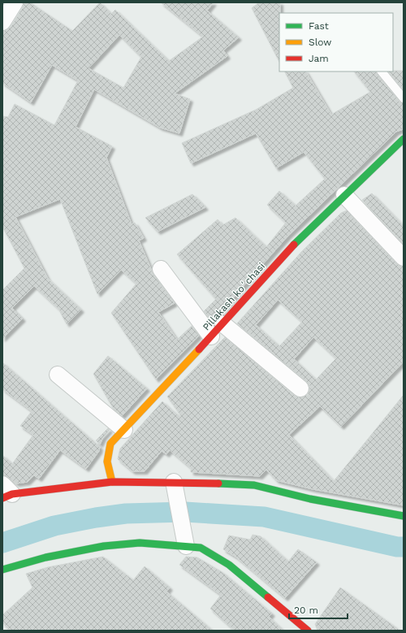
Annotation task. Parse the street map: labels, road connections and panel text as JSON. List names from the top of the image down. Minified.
{"streets":{"street":["Pillakash koʻchasi"]},"legend":["Fast","Slow","Jam"],"scale_bar":"20 m"}
